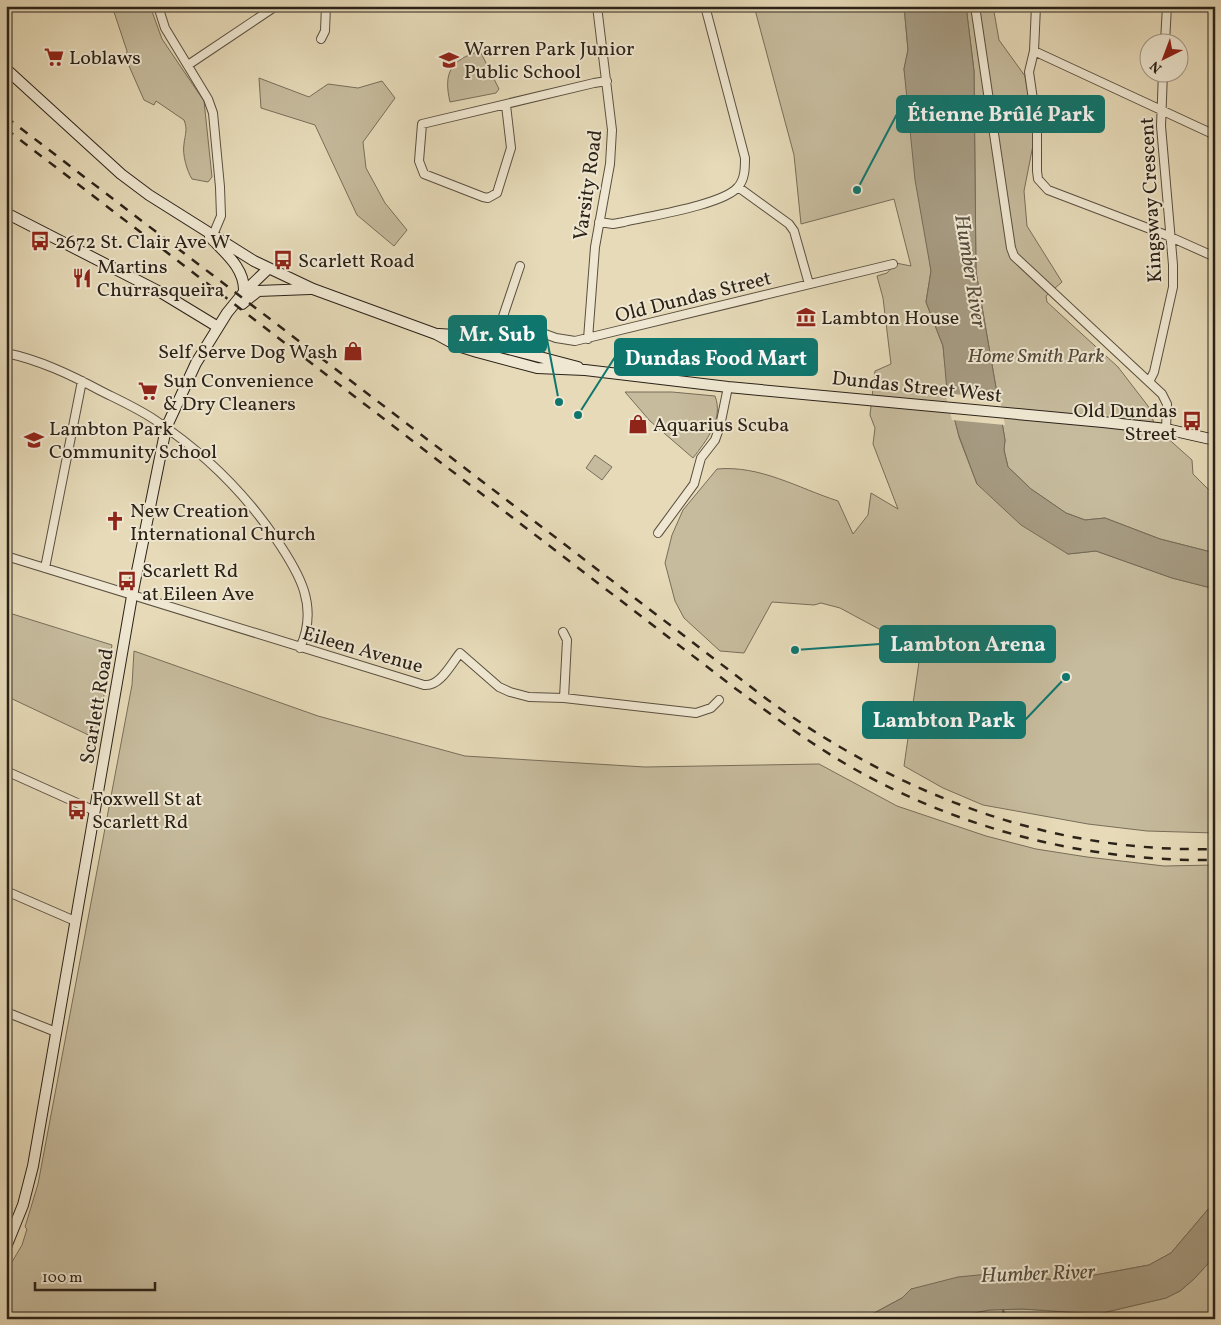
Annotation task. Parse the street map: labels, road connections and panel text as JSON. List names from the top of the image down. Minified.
{"streets":{"main road":["Dundas Street West","Scarlett Road"],"street":["Varsity Road","Kingsway Crescent","Old Dundas Street","Eileen Avenue"]},"crossings":[["Varsity Road","Old Dundas Street"],["Dundas Street West","Scarlett Road"],["Eileen Avenue","Scarlett Road"]],"water":["Humber River"],"parks":["Home Smith Park"],"places":{"supermarket":["Loblaws","Sun Convenience & Dry Cleaners"],"school or university":["Warren Park Junior Public School","Lambton Park Community School"],"other":["Étienne Brûlé Park","Mr. Sub","Dundas Food Mart","Lambton Arena","Lambton Park"],"bus stop":["2672 St. Clair Ave W","Scarlett Road","Old Dundas Street","Scarlett Rd at Eileen Ave","Foxwell St at Scarlett Rd"],"restaurant":["Martins Churrasqueira"],"museum":["Lambton House"],"shop":["Self Serve Dog Wash","Aquarius Scuba"],"church":["New Creation International Church"]},"scale_bar":"100 m","north":"bottom left"}
